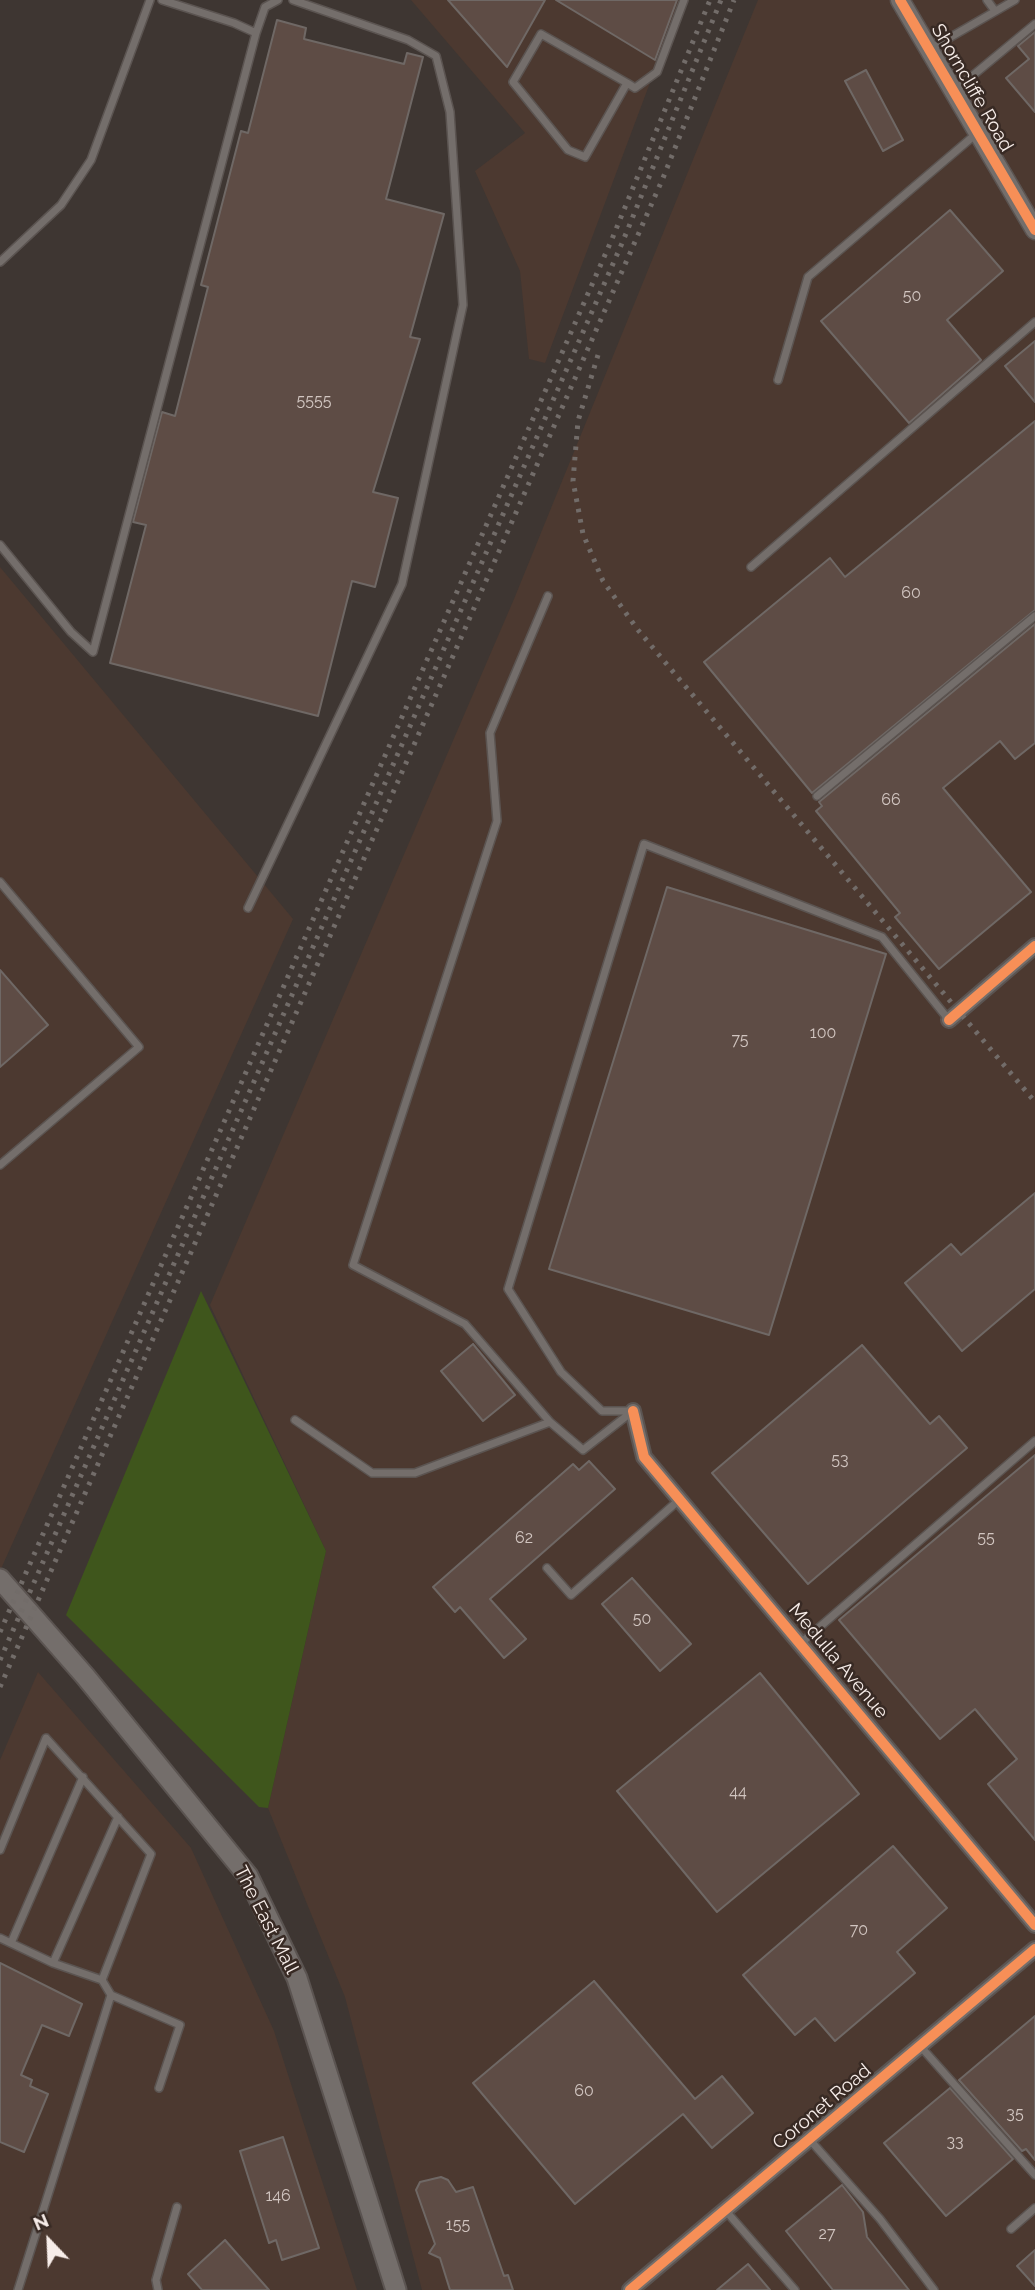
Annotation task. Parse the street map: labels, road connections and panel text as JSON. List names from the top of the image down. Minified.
{"streets":{"main road":["The East Mall"],"street":["Shorncliffe Road","Medulla Avenue","Coronet Road"]},"house_numbers":["50","5555","60","66","100","75","53","62","55","50","44","70","60","35","33","146","155","27"],"north":"top left"}
